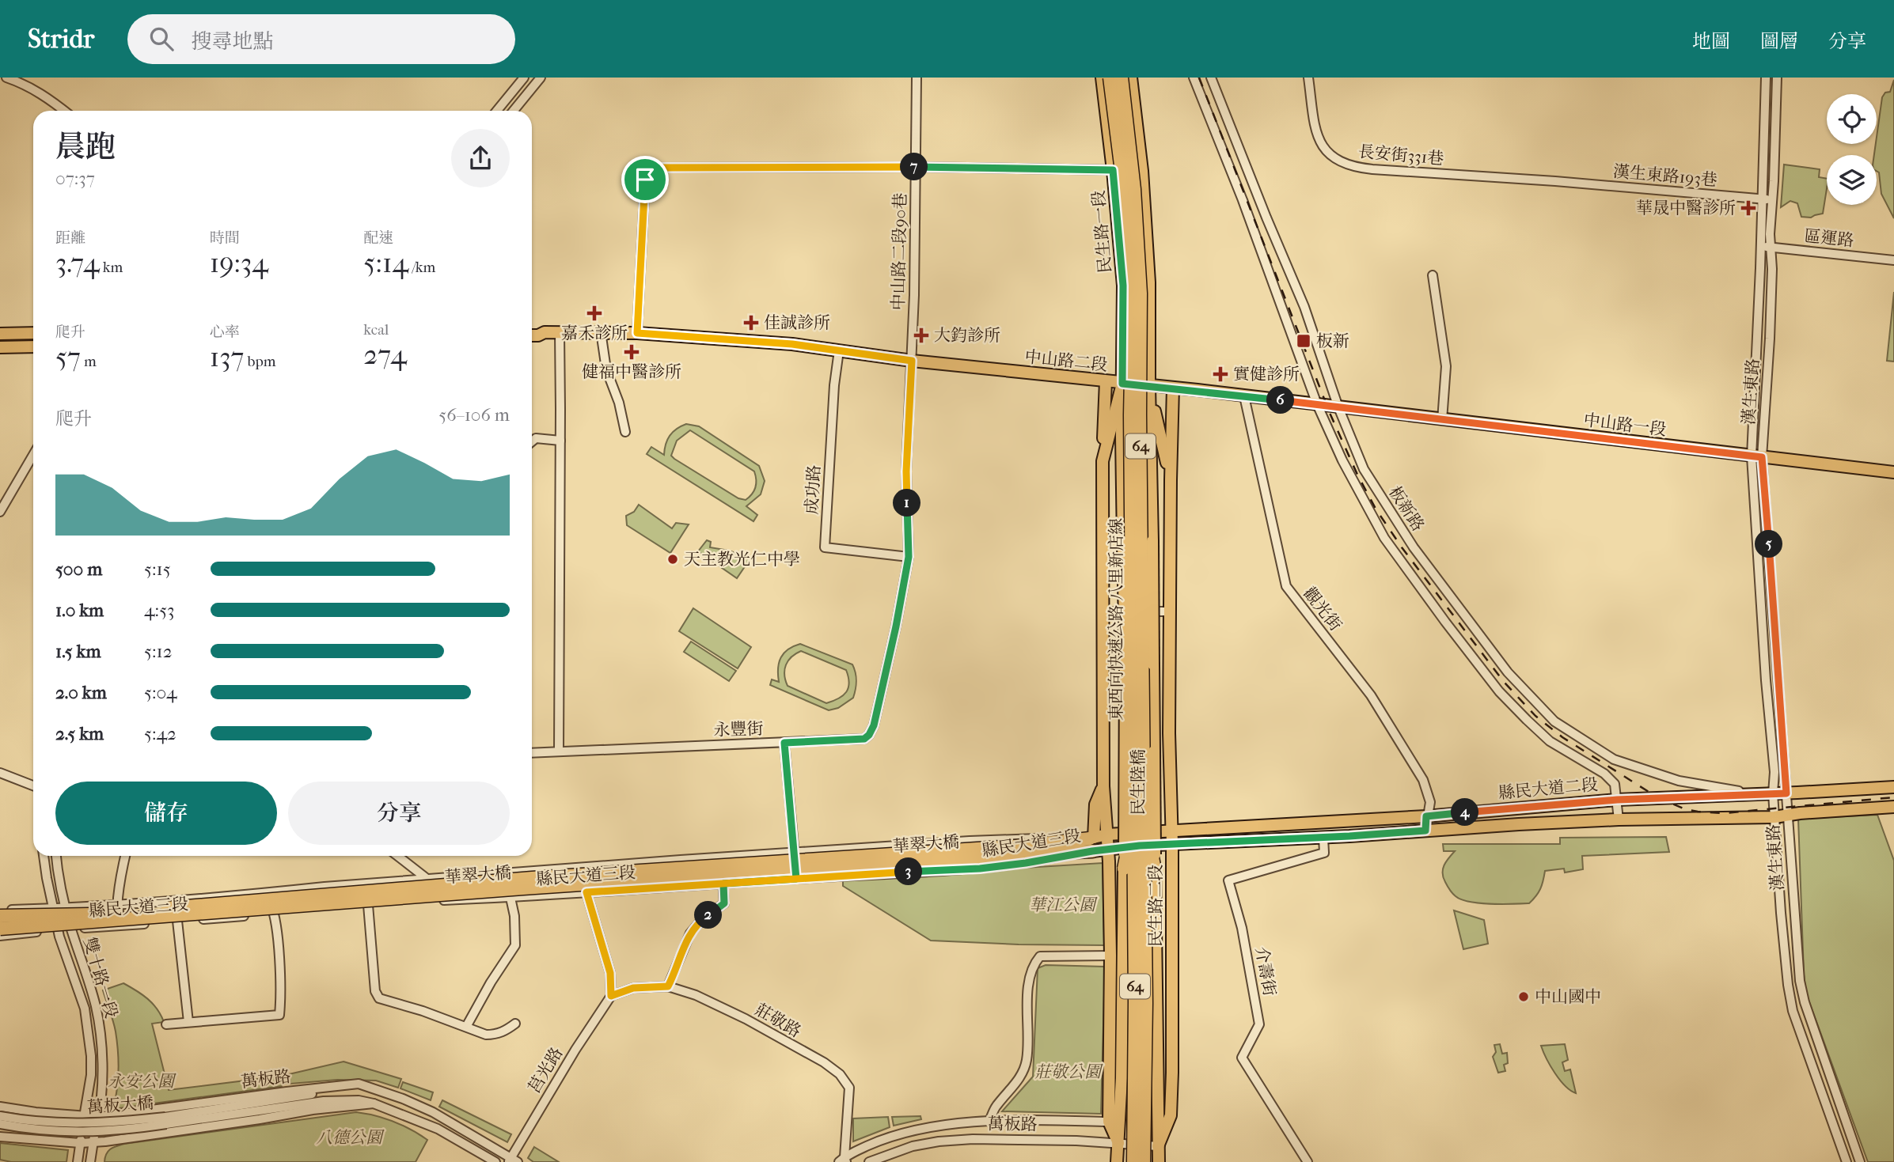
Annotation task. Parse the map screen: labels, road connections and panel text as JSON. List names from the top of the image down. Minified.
{"streets":{"highway":["64","東西向快速公路 八里新店線","華翠大橋"],"main road":["民生路一段","中山路二段","中山路一段","民生陸橋","縣民大道二段","縣民大道三段","民生路二段"],"street":["長安街331巷","漢生東路193巷","區運路","中山路二段90巷","漢生東路","成功路","板新路","觀光街","永豐街","介壽街","雙十路一段","莊敬路","莒光路","萬板路","萬板大橋"]},"crossings":[["長安街331巷","漢生東路193巷"],["漢生東路193巷","漢生東路"],["民生路一段","中山路二段"],["民生路一段","民生陸橋"],["區運路","漢生東路"],["中山路二段90巷","中山路二段"],["中山路二段90巷","永豐街"],["中山路二段","中山路一段"],["中山路二段","成功路"],["中山路二段","板新路"],["中山路二段","觀光街"],["中山路二段","永豐街"],["中山路二段","民生陸橋"],["中山路二段","民生路二段"],["漢生東路","中山路一段"],["漢生東路","縣民大道二段"],["成功路","永豐街"],["板新路","縣民大道二段"],["觀光街","縣民大道二段"],["民生陸橋","民生路二段"],["民生陸橋","萬板路"],["縣民大道二段","縣民大道三段"],["縣民大道二段","民生路二段"],["縣民大道二段","介壽街"],["縣民大道三段","華翠大橋"],["縣民大道三段","雙十路一段"],["民生路二段","萬板路"],["雙十路一段","萬板路"],["莊敬路","莒光路"],["莊敬路","萬板路"],["莒光路","萬板路"],["萬板路","萬板大橋"]],"parks":["華江公園","莊敬公園","永安公園","八德公園"],"places":{"health":["華晟中醫診所","嘉禾診所","佳誠診所","大鈞診所","健福中醫診所","實健診所"],"transit":["板新"],"other":["天主教光仁中學","中山國中"]},"page":{"header":"Stridr","search":"搜尋地點","nav":["地圖","圖層","分享"],"heading":["晨跑","07:37"],"pins":["7","6","1","5","4","3","2"],"stats":[["距離","3.74 km"],["時間","19:34"],["配速","5:14 /km"],["爬升","57 m"],["心率","137 bpm"],["kcal","274"]],"chart":["爬升","56–106 m"],"list":[{"name":"500 m","note":"5:15"},{"name":"1.0 km","note":"4:53"},{"name":"1.5 km","note":"5:12"},{"name":"2.0 km","note":"5:04"},{"name":"2.5 km","note":"5:42"}],"buttons":["儲存","分享"]}}
